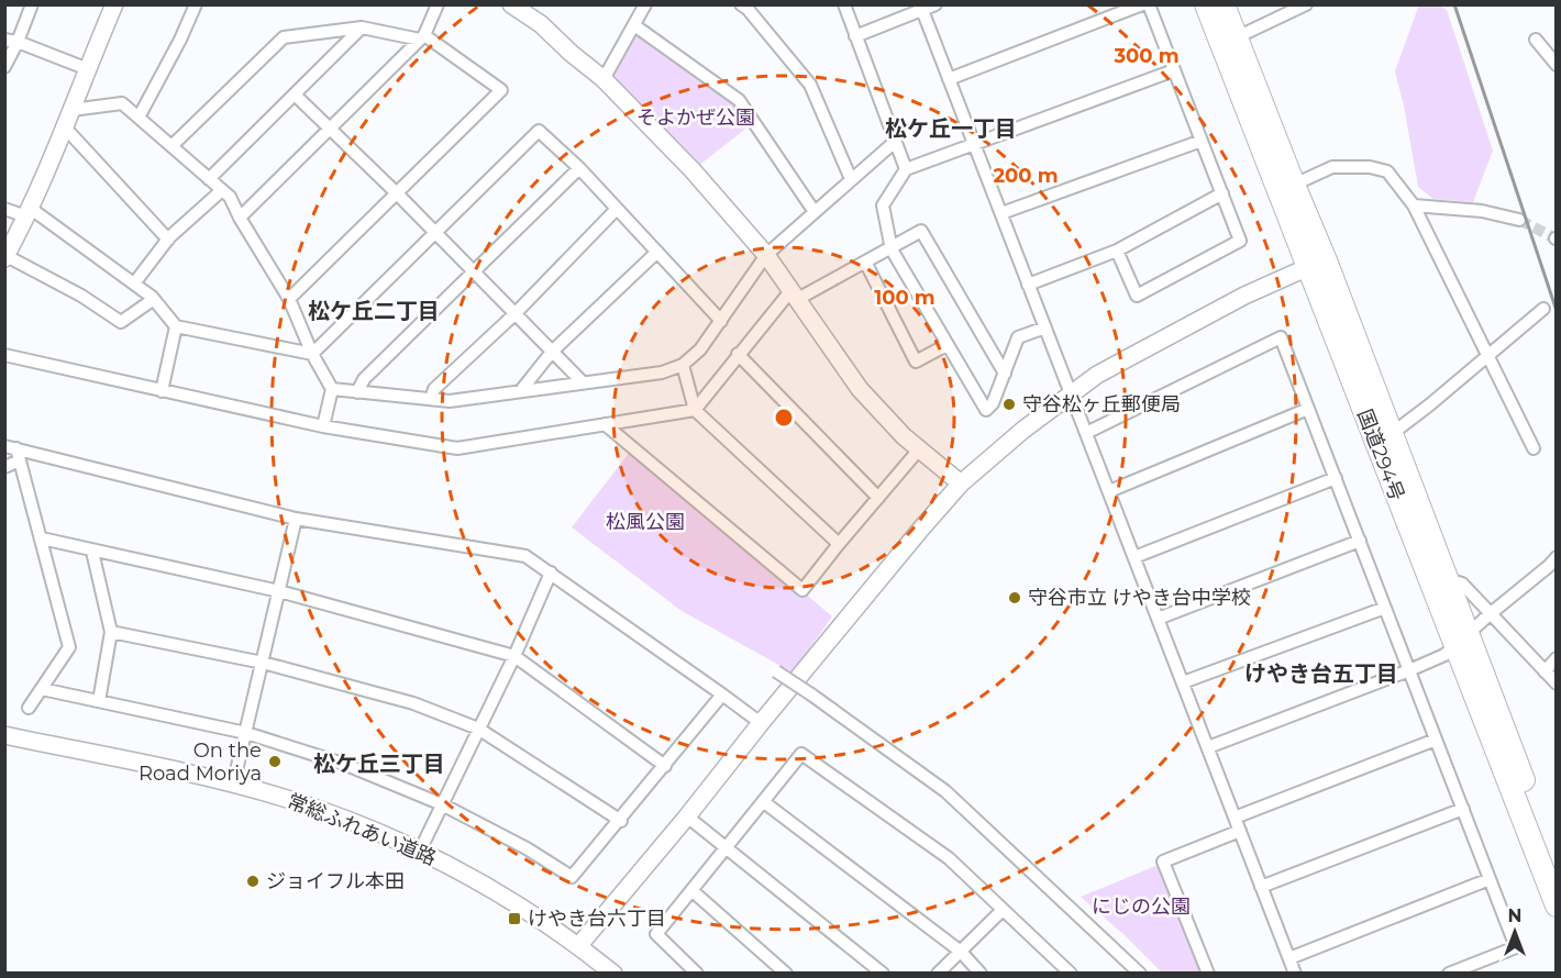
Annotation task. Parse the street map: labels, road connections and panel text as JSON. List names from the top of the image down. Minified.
{"streets":{"highway":["国道294号"],"street":["常総ふれあい道路"]},"districts":["松ケ丘一丁目","松ケ丘二丁目","けやき台五丁目","松ケ丘三丁目"],"parks":["そよかぜ公園","松風公園","にじの公園"],"places":{"other":["守谷松ヶ丘郵便局","守谷市立 けやき台中学校","On the Road Moriya","ジョイフル本田"],"transit":["けやき台六丁目"]},"north":"top","rings":["300 m","200 m","100 m"]}
